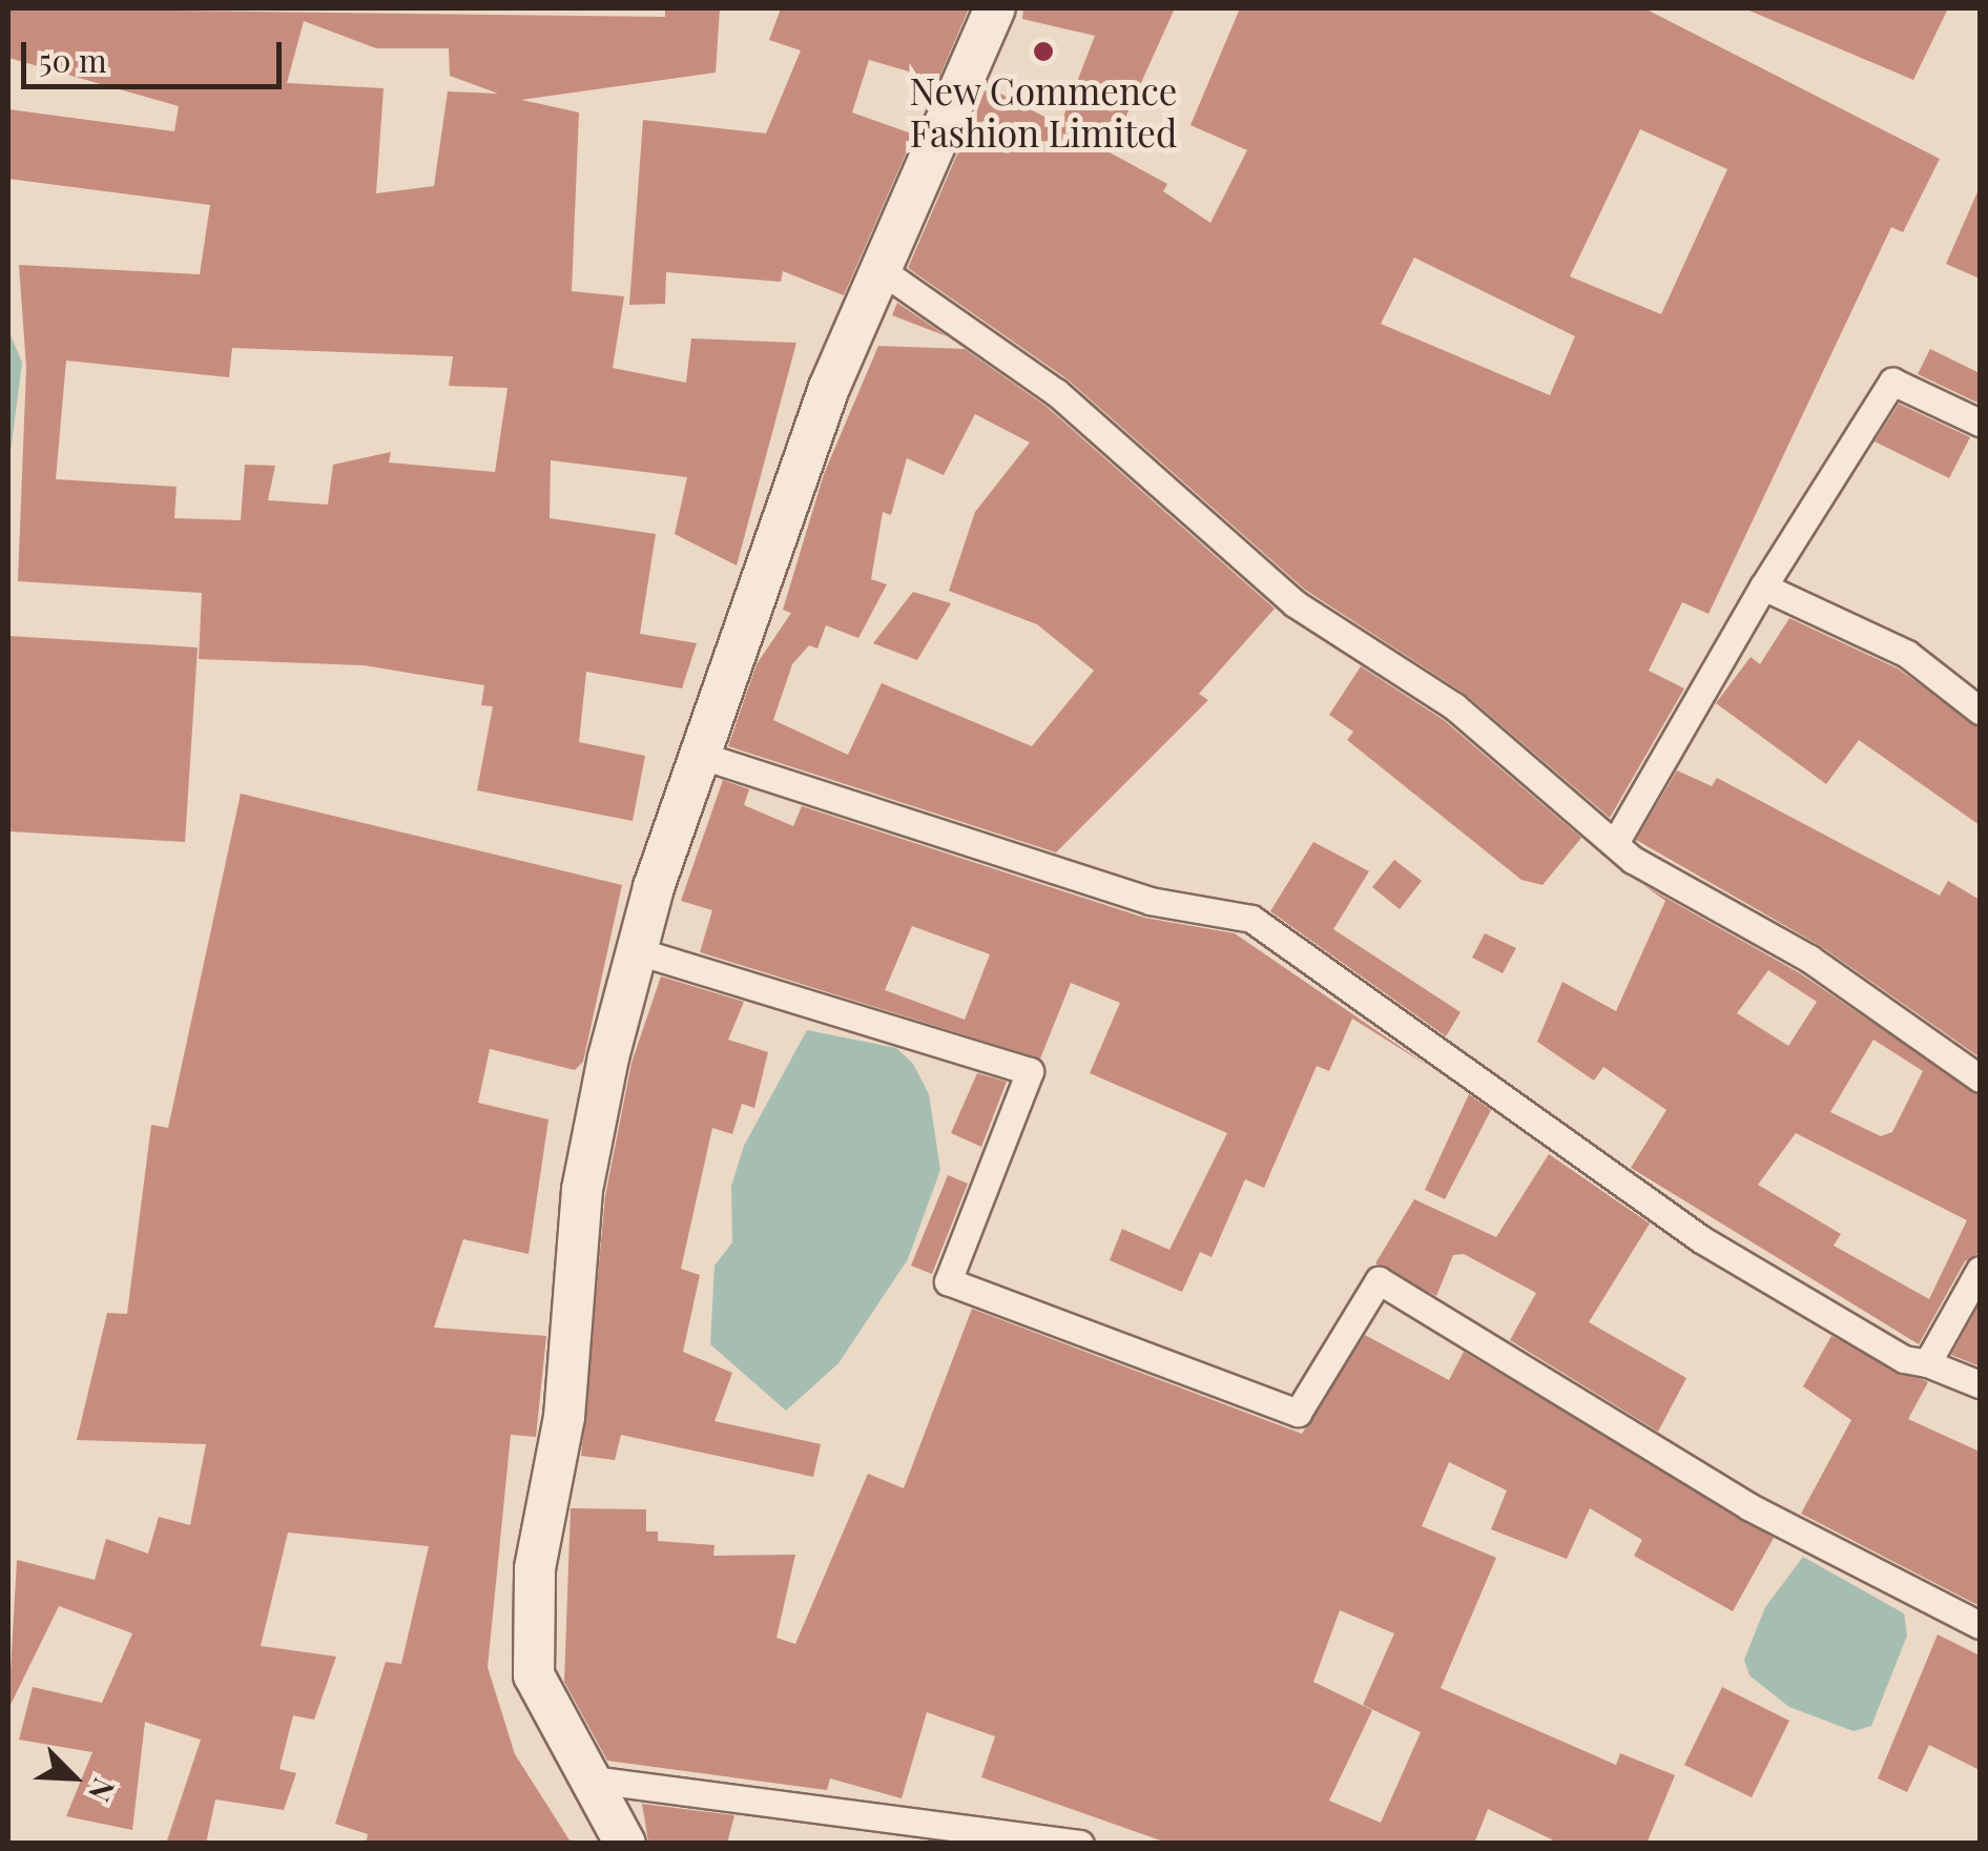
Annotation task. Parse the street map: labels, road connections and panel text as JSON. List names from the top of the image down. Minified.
{"places":["New Commence Fashion Limited"],"scale_bar":"50 m","north":"bottom right"}
